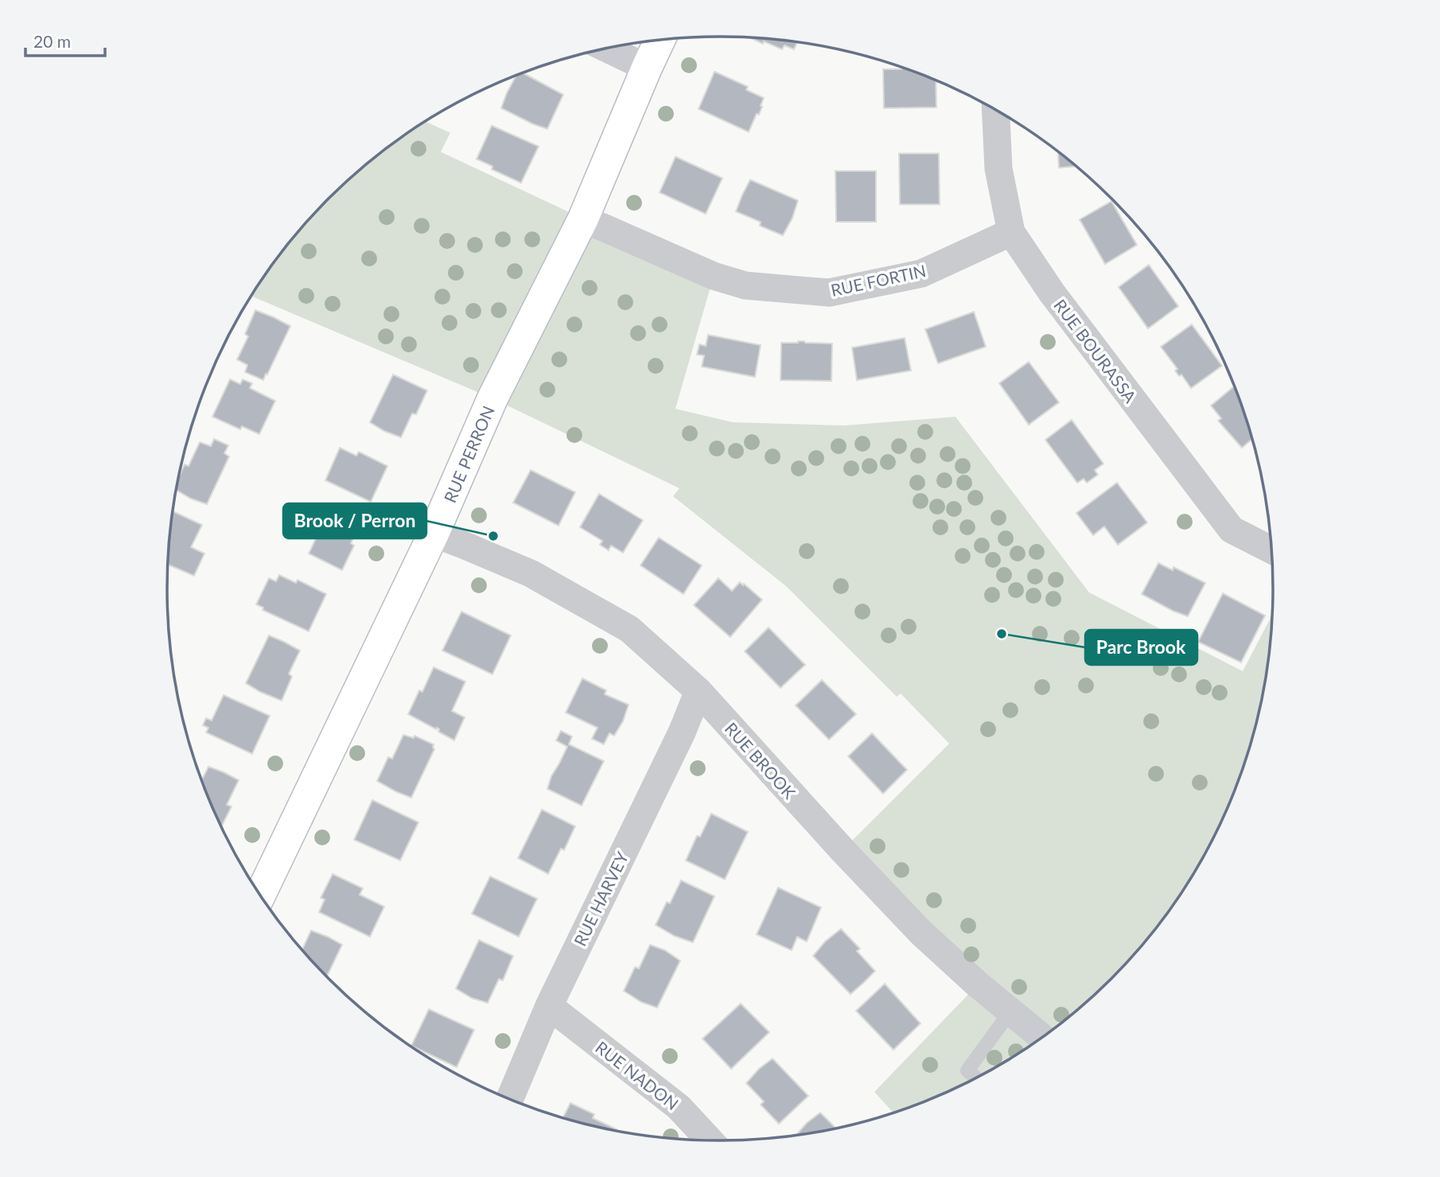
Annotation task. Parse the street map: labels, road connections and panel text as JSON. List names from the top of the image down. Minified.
{"streets":{"street":["RUE FORTIN","RUE BOURASSA","RUE PERRON","RUE BROOK","RUE HARVEY","RUE NADON"]},"crossings":[["RUE FORTIN","RUE BOURASSA"],["RUE FORTIN","RUE PERRON"],["RUE PERRON","RUE BROOK"],["RUE BROOK","RUE HARVEY"],["RUE HARVEY","RUE NADON"]],"places":["Brook / Perron","Parc Brook"],"scale_bar":"20 m"}
